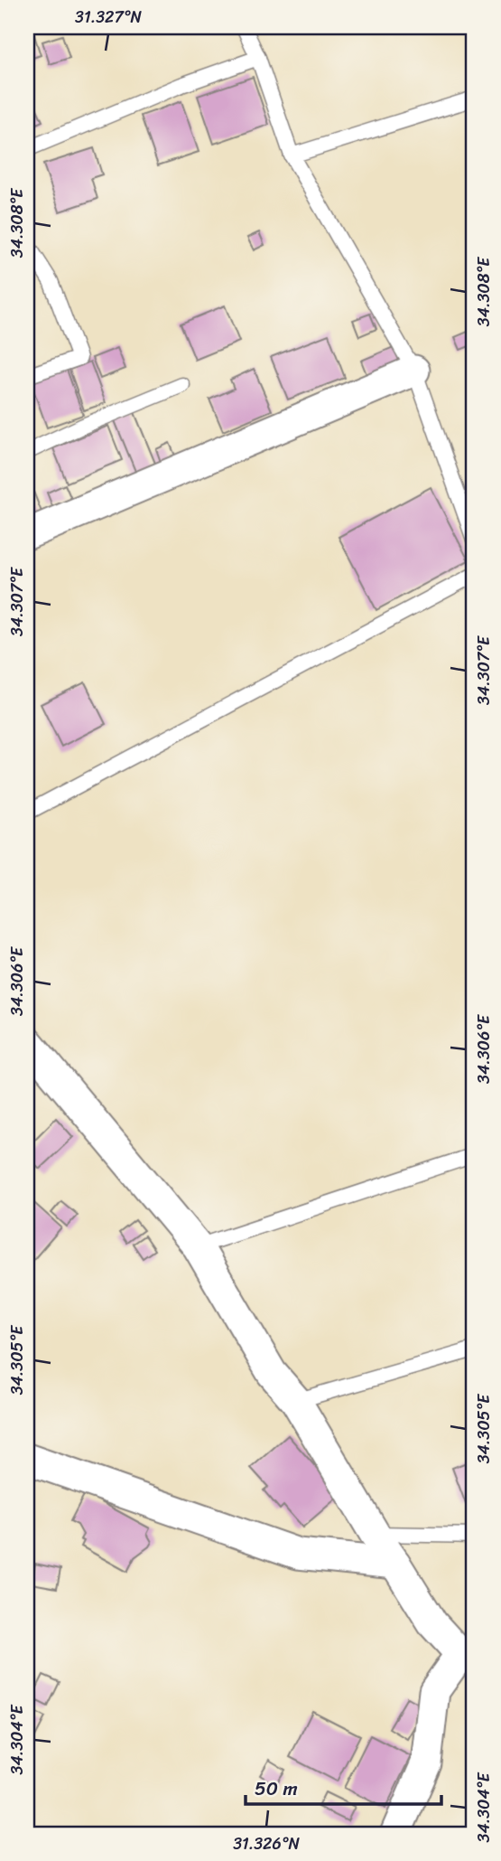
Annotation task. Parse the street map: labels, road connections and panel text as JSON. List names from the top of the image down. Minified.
{"scale_bar":"50 m","coordinates":["31.327°N","34.308°E","34.307°E","34.306°E","34.305°E","34.304°E","31.326°N"]}
